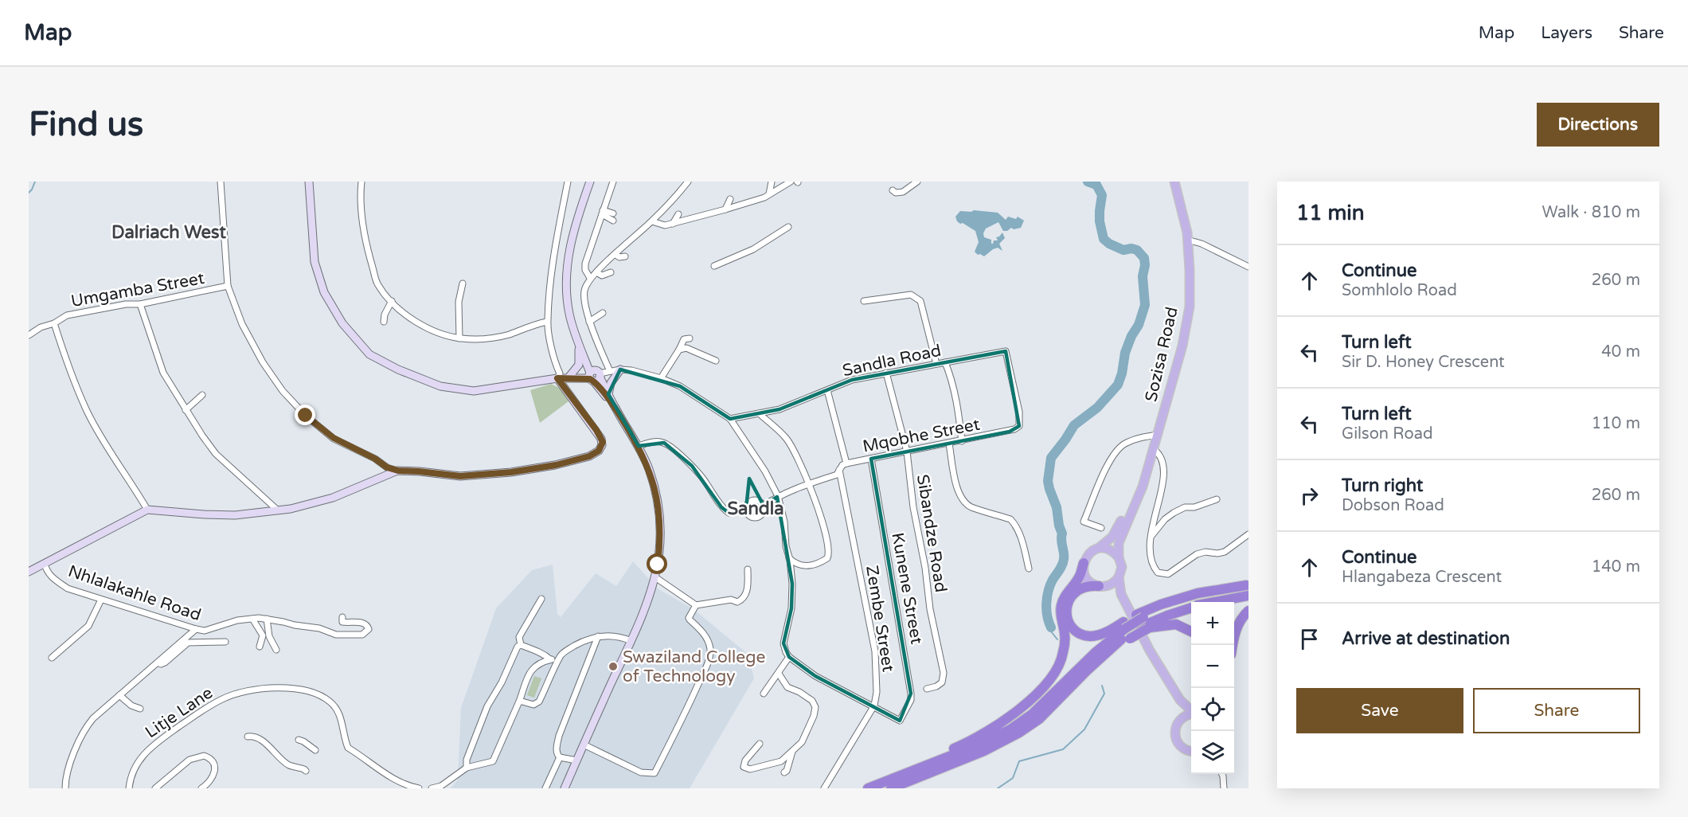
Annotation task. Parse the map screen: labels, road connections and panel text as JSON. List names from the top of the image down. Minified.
{"streets":{"main road":["Sozisa Road"],"street":["Umgamba Street","Sandla Road","Mqobhe Street","Sibandze Road","Kunene Street","Nhlalakahle Road","Zembe Street","Litje Lane"]},"crossings":[["Sandla Road","Mqobhe Street"],["Sandla Road","Sibandze Road"],["Mqobhe Street","Sibandze Road"],["Mqobhe Street","Kunene Street"],["Mqobhe Street","Zembe Street"],["Kunene Street","Zembe Street"]],"districts":["Dalriach West","Sandla"],"places":["Swaziland College of Technology"],"page":{"header":"Map","nav":["Map","Layers","Share"],"buttons":["Directions",["Save","Share"]],"title":"Find us","heading":["11 min","Walk · 810 m"],"list":[["Continue","Somhlolo Road","260 m"],["Turn left","Sir D. Honey Crescent","40 m"],["Turn left","Gilson Road","110 m"],["Turn right","Dobson Road","260 m"],["Continue","Hlangabeza Crescent","140 m"],"Arrive at destination"],"map_buttons":["+","−"]}}
